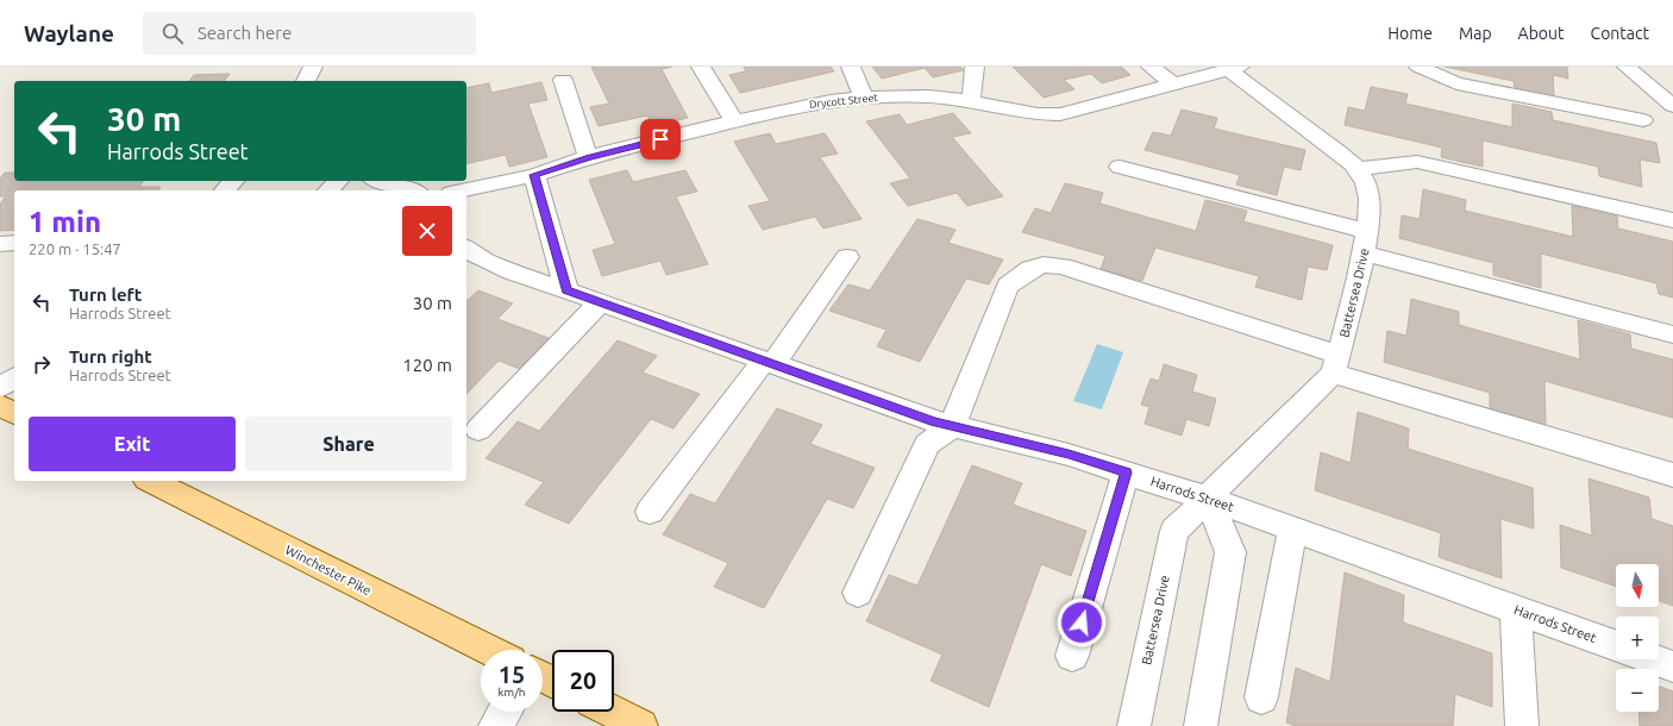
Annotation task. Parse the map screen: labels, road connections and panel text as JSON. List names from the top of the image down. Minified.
{"streets":{"main road":["Winchester Pike"],"street":["Drycott Street","Battersea Drive","Harrods Street"]},"crossings":[["Drycott Street","Battersea Drive"],["Battersea Drive","Harrods Street"]],"north":"bottom","page":{"header":"Waylane","search":"Search here","nav":["Home","Map","About","Contact"],"turn":["30 m","Harrods Street"],"heading":["1 min","220 m · 15:47"],"list":[{"name":"Turn left","note":"Harrods Street","value":"30 m"},{"name":"Turn right","note":"Harrods Street","value":"120 m"}],"buttons":["Exit","Share"],"map_buttons":["+","−"],"speed":"15 km/h","limit":"20"}}
